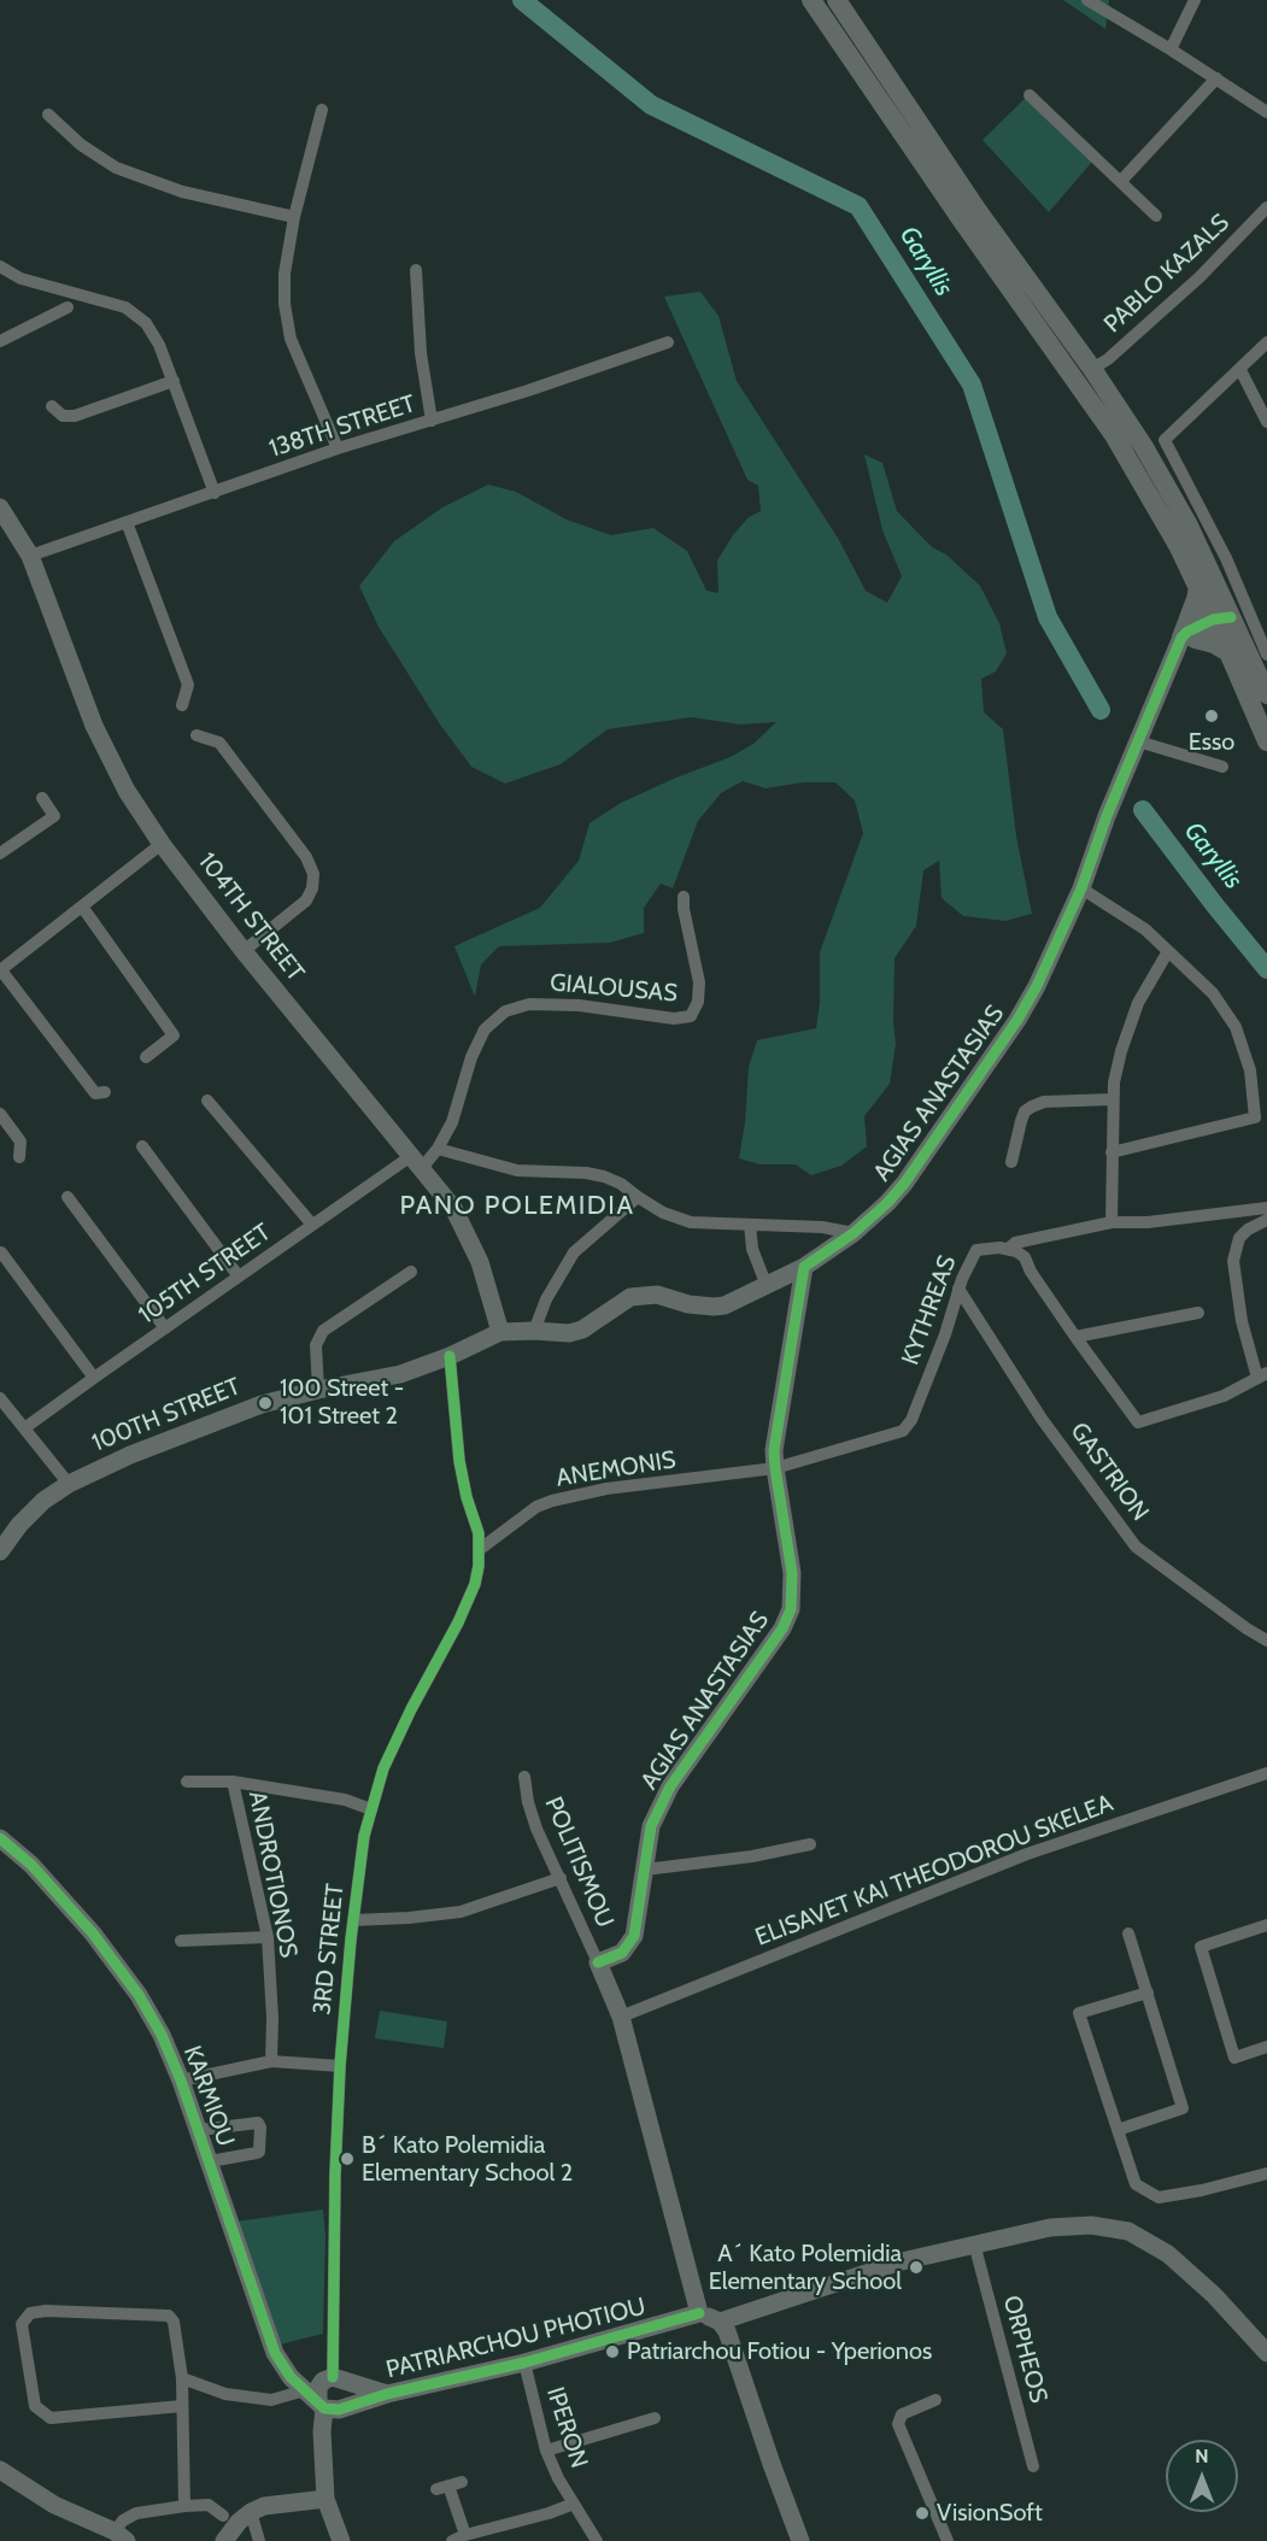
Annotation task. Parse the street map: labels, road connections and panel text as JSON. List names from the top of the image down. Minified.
{"streets":{"street":["PABLO KAZALS","138TH STREET","104TH STREET","GIALOUSAS","AGIAS ANASTASIAS","105TH STREET","KYTHREAS","100TH STREET","ANEMONIS","GASTRION","POLITISMOU","ELISAVET KAI THEODOROU SKELEA","ANDROTIONOS","3RD STREET","KARMIOU","PATRIARCHOU PHOTIOU","ORPHEOS","IPERON"]},"crossings":[["138TH STREET","104TH STREET"],["104TH STREET","GIALOUSAS"],["104TH STREET","AGIAS ANASTASIAS"],["104TH STREET","105TH STREET"],["104TH STREET","100TH STREET"],["GIALOUSAS","105TH STREET"],["AGIAS ANASTASIAS","KYTHREAS"],["AGIAS ANASTASIAS","100TH STREET"],["AGIAS ANASTASIAS","ANEMONIS"],["AGIAS ANASTASIAS","POLITISMOU"],["KYTHREAS","ANEMONIS"],["KYTHREAS","GASTRION"],["ANEMONIS","3RD STREET"],["3RD STREET","KARMIOU"],["3RD STREET","PATRIARCHOU PHOTIOU"],["KARMIOU","PATRIARCHOU PHOTIOU"],["PATRIARCHOU PHOTIOU","IPERON"]],"districts":["PANO POLEMIDIA"],"water":["Garyllis"],"places":["Esso","100 Street - 101 Street 2","B´ Kato Polemidia Elementary School 2","A´ Kato Polemidia Elementary School","Patriarchou Fotiou - Yperionos","VisionSoft"],"north":"top"}
